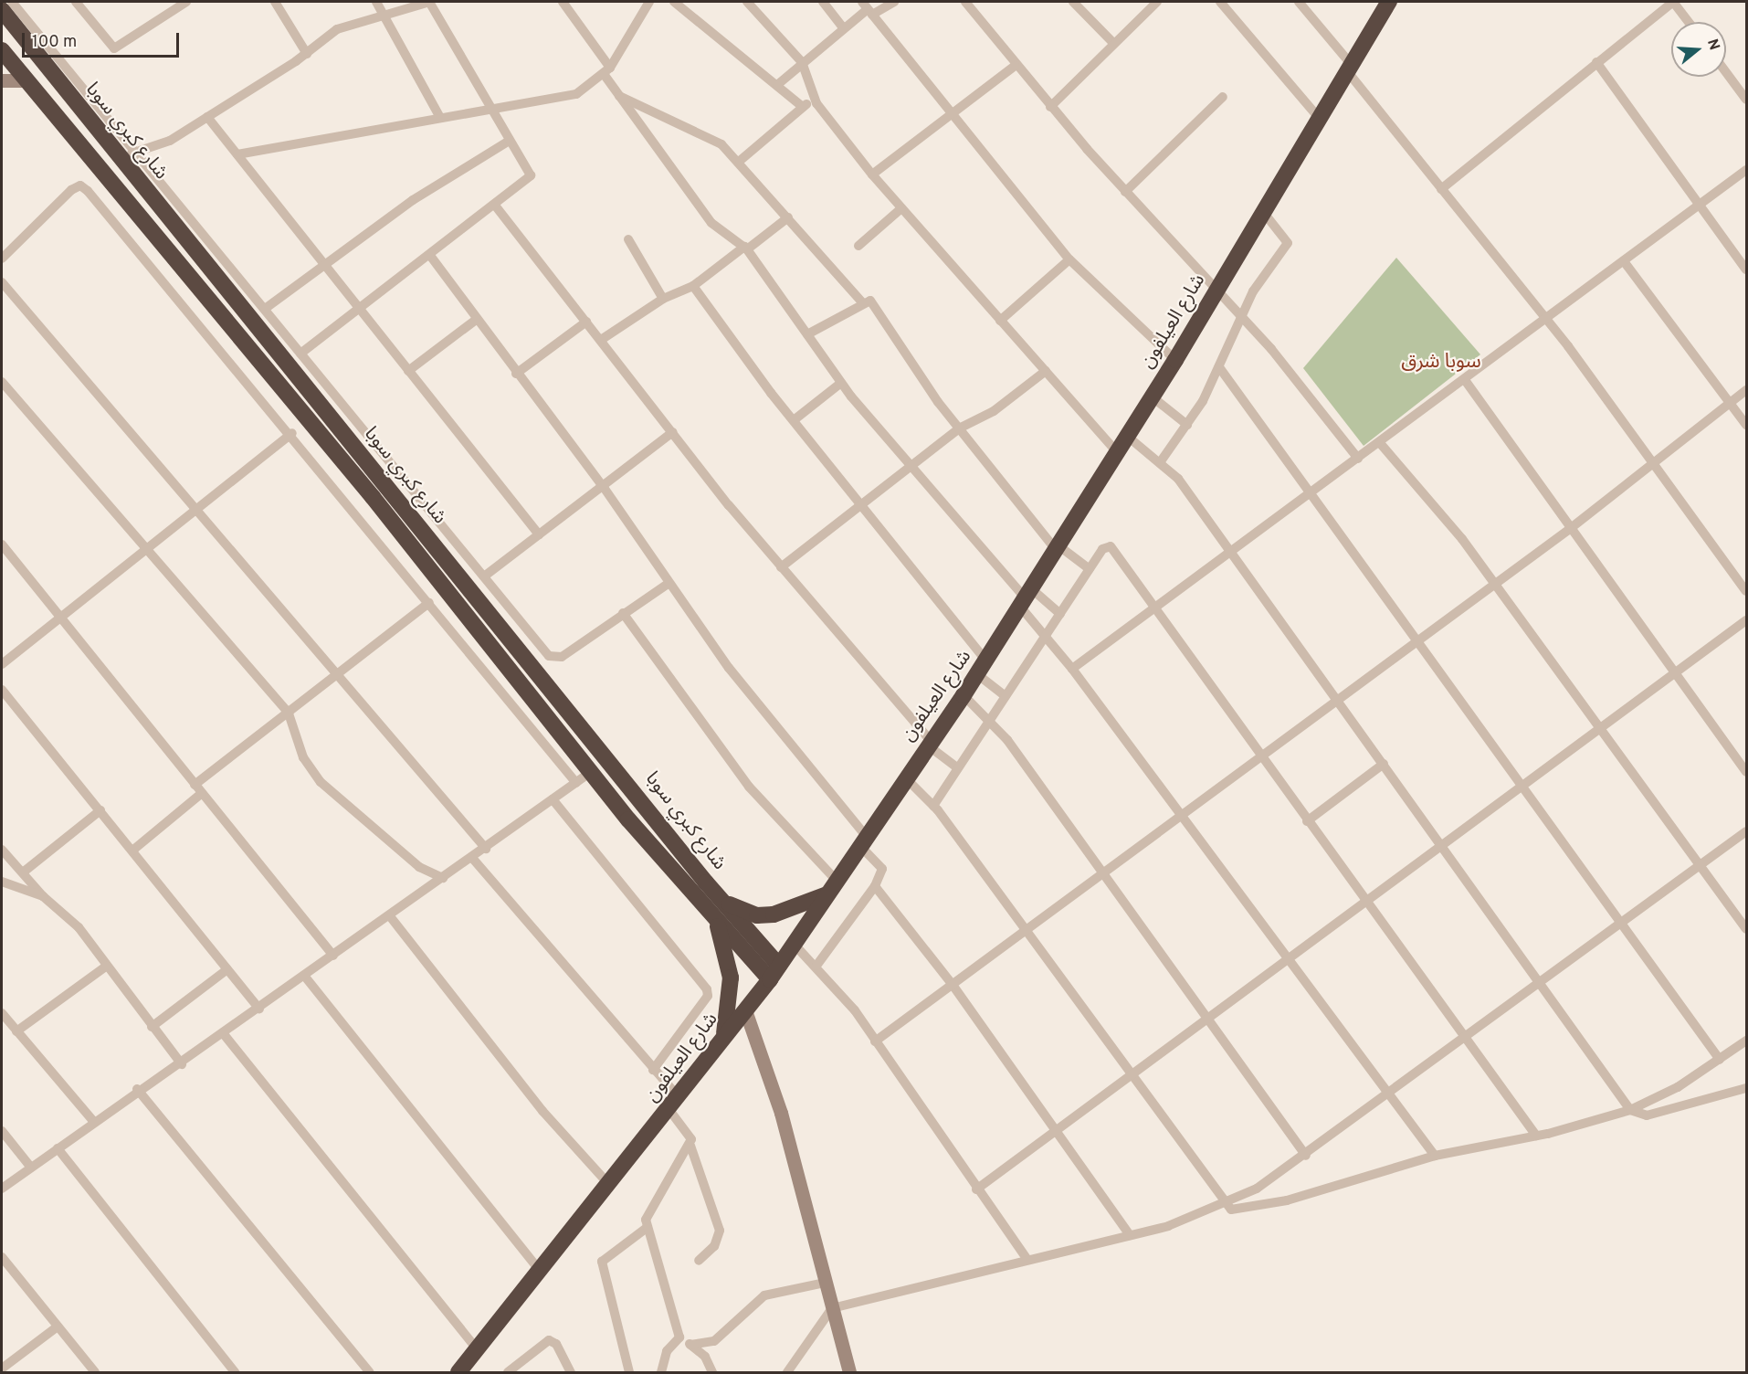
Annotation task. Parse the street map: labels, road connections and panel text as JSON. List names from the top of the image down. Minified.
{"streets":{"highway":["شارع كبري سوبا","شارع العيلفون"]},"crossings":[["شارع كبري سوبا","شارع العيلفون"]],"districts":["سوبا شرق"],"scale_bar":"100 m","north":"right"}
